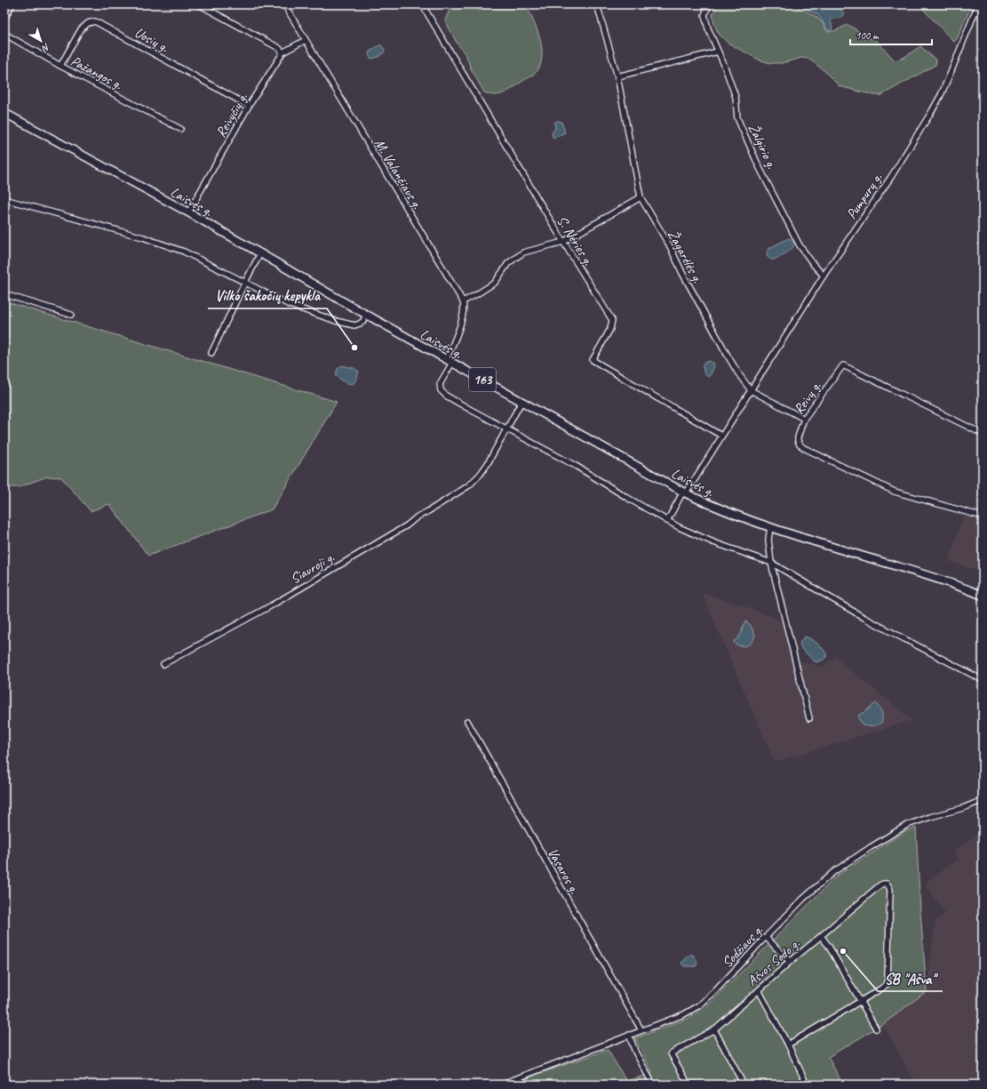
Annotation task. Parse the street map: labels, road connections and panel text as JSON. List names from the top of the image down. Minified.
{"streets":{"main road":["Laisvės g.","163"],"street":["Uosių g.","Pažangos g.","Reivyčių g.","Žalgirio g.","M. Valančiaus g.","Pumpurų g.","S. Nėries g.","Žagarėlės g.","Reivų g.","Siauroji g.","Vasaros g.","Sodžiaus g.","Ašvos Sodo g."]},"crossings":[["Uosių g.","Pažangos g."],["Uosių g.","Reivyčių g."],["Reivyčių g.","Laisvės g."],["Žalgirio g.","Pumpurų g."],["Pumpurų g.","Žagarėlės g."],["Laisvės g.","Siauroji g."],["Vasaros g.","Sodžiaus g."]],"places":["Vilko šakočių kepykla","SB \"Ašva\""],"scale_bar":"100 m","north":"bottom right"}
